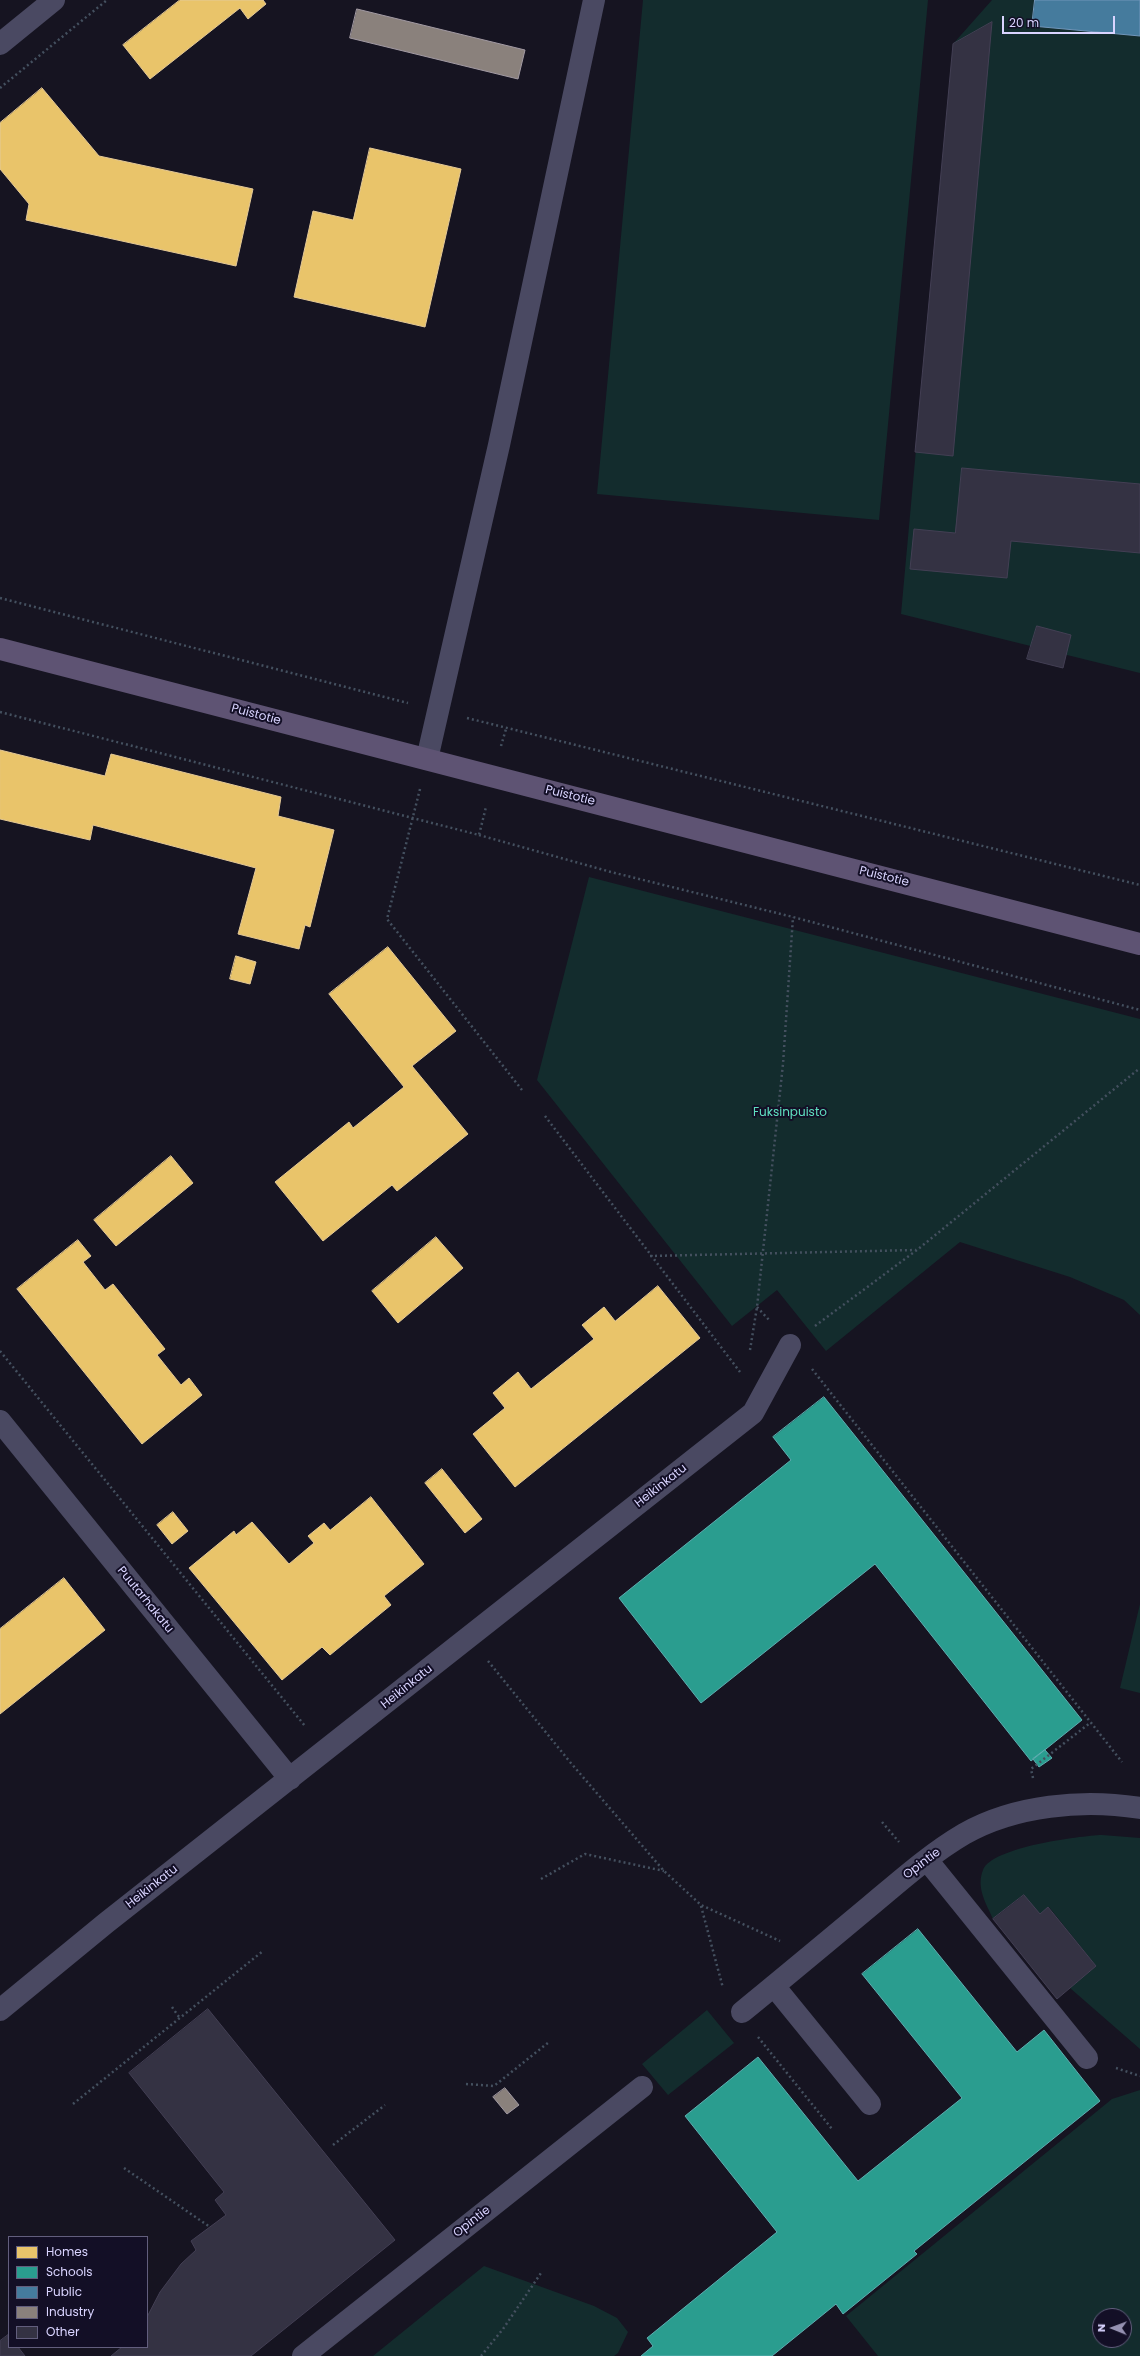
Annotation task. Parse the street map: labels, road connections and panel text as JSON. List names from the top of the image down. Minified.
{"streets":{"main road":["Puistotie"],"street":["Heikinkatu","Puutarhakatu","Opintie"]},"crossings":[["Heikinkatu","Puutarhakatu"]],"parks":["Fuksinpuisto"],"legend":["Homes","Schools","Public","Industry","Other"],"scale_bar":"20 m","north":"left"}
